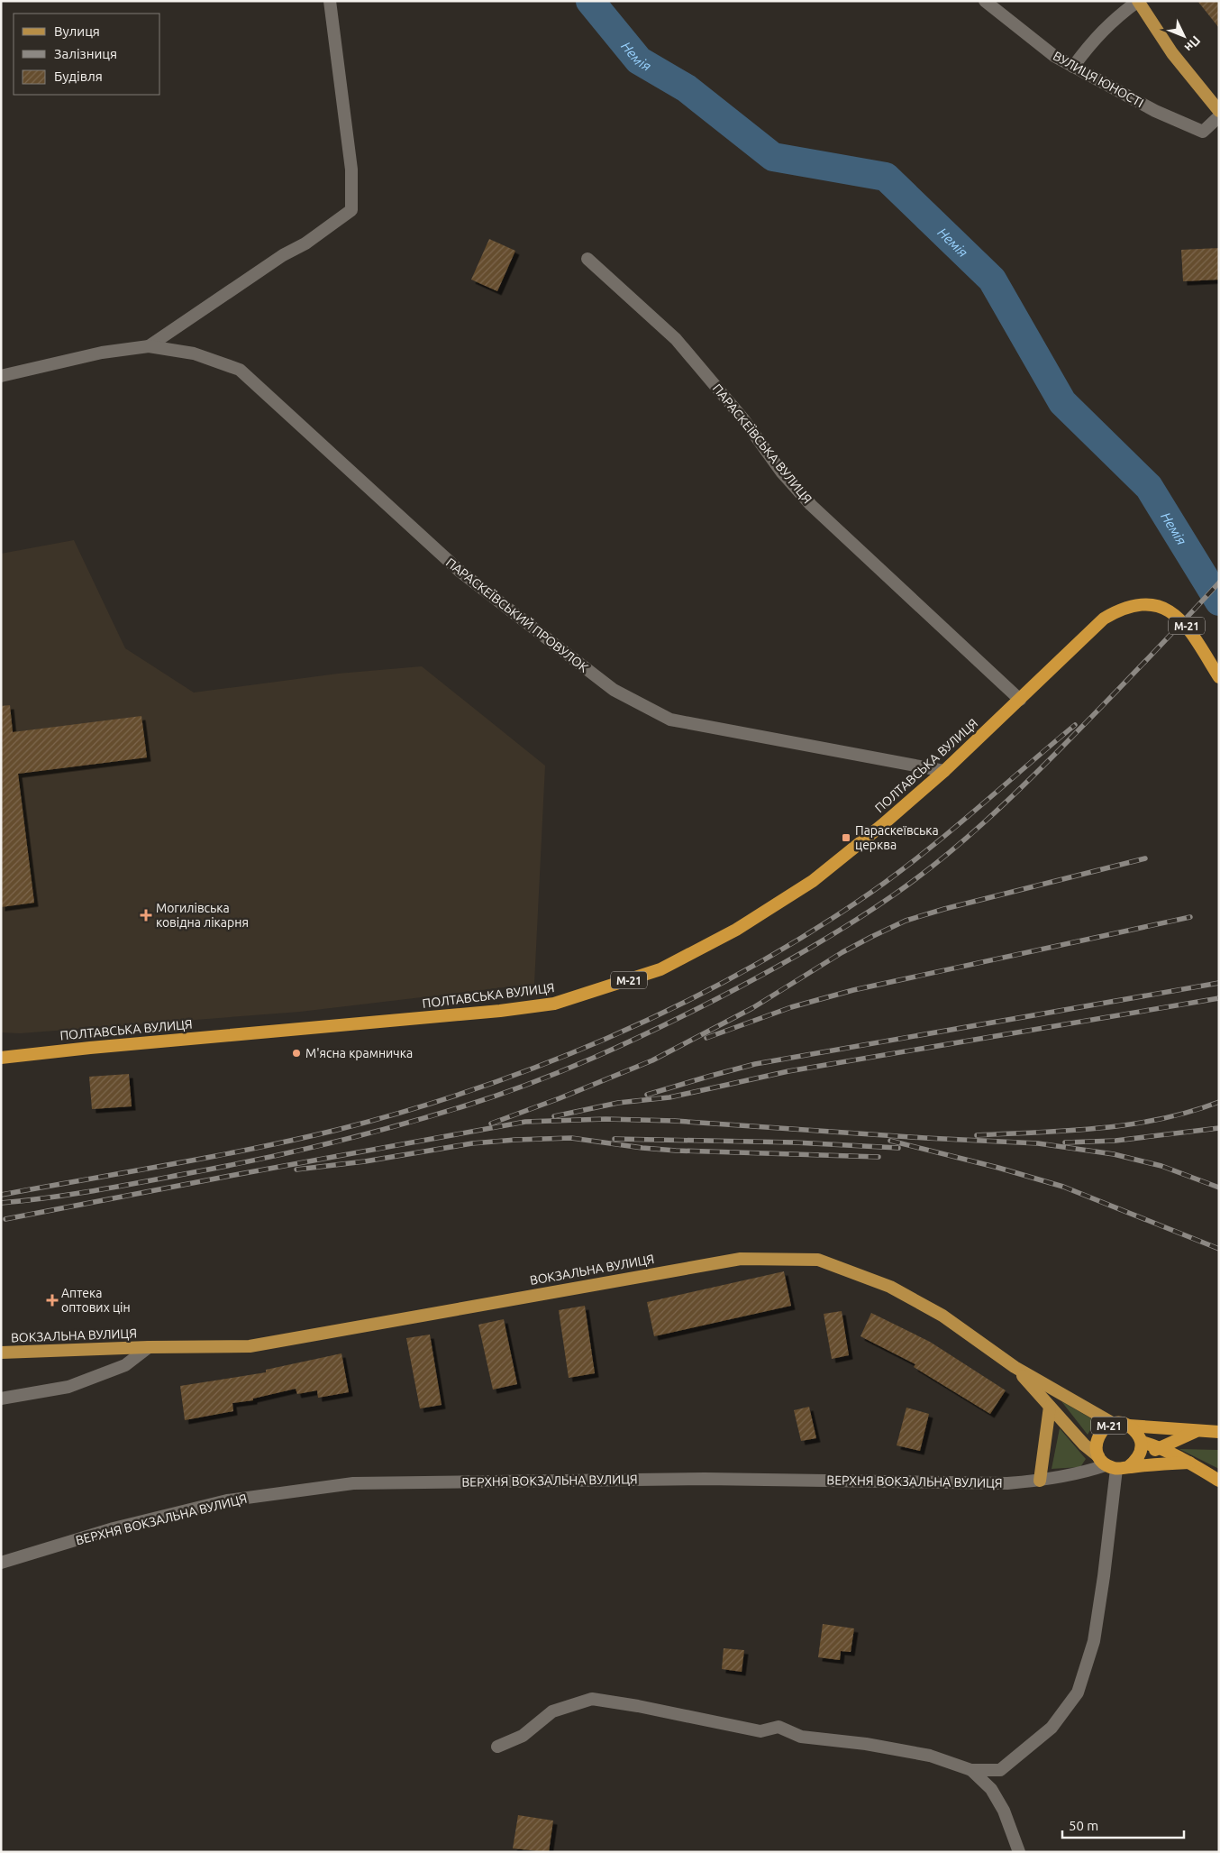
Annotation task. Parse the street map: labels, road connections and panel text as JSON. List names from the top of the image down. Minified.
{"streets":{"highway":["М-21","ПОЛТАВСЬКА ВУЛИЦЯ"],"main road":["ВОКЗАЛЬНА ВУЛИЦЯ"],"street":["ВУЛИЦЯ ЮНОСТІ","ПАРАСКЕЇВСЬКА ВУЛИЦЯ","ПАРАСКЕЇВСЬКИЙ ПРОВУЛОК","ВЕРХНЯ ВОКЗАЛЬНА ВУЛИЦЯ"]},"crossings":[["ПАРАСКЕЇВСЬКА ВУЛИЦЯ","ПОЛТАВСЬКА ВУЛИЦЯ"],["ПАРАСКЕЇВСЬКИЙ ПРОВУЛОК","ПОЛТАВСЬКА ВУЛИЦЯ"],["М-21","ВОКЗАЛЬНА ВУЛИЦЯ"],["М-21","ВЕРХНЯ ВОКЗАЛЬНА ВУЛИЦЯ"],["ВОКЗАЛЬНА ВУЛИЦЯ","ВЕРХНЯ ВОКЗАЛЬНА ВУЛИЦЯ"]],"water":["Немія"],"places":{"transit":["Параскеївська церква"],"health":["Могилівська ковідна лікарня","Аптека оптових цін"],"other":["М'ясна крамничка"]},"legend":["Вулиця","Залізниця","Будівля"],"scale_bar":"50 m","north":"bottom right"}
